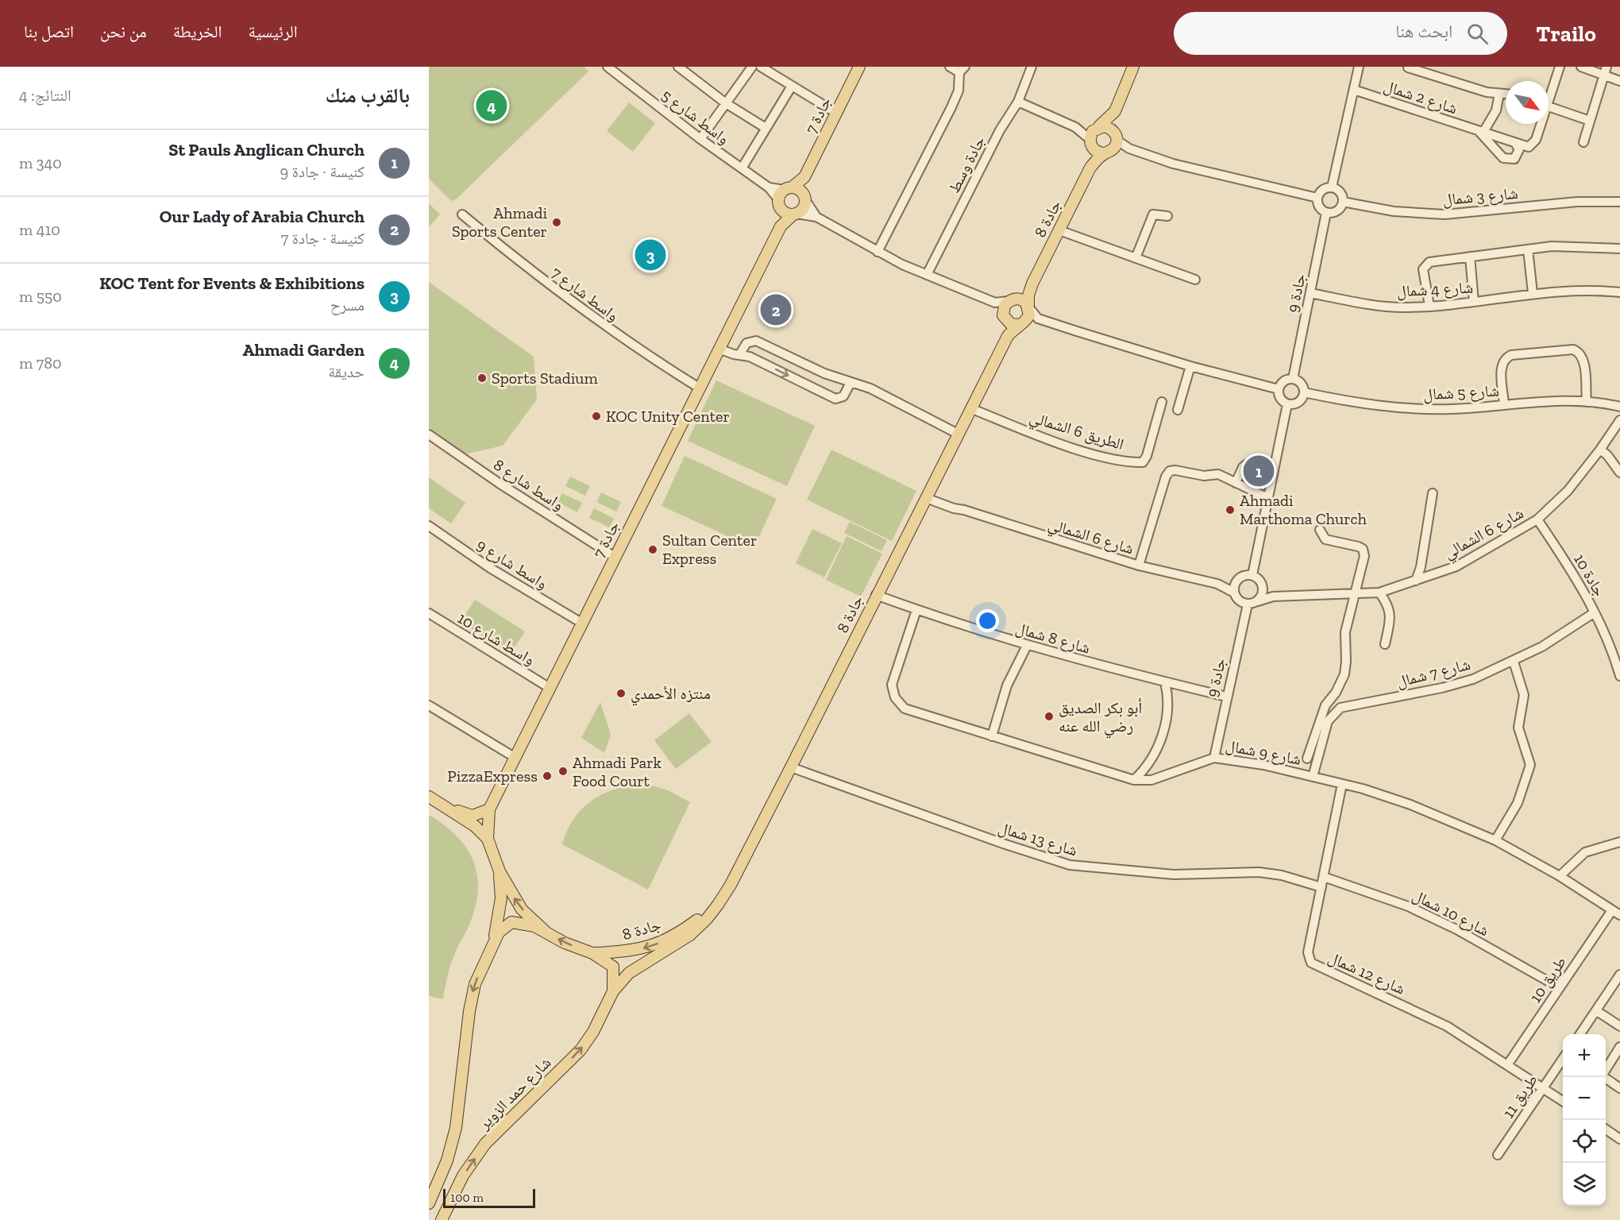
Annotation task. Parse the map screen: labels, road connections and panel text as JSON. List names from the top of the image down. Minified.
{"streets":{"main road":["جادة 7","جادة 8","شارع حمد الزوير"],"street":["شارع 2 شمال","واسط شارع 5","جادة وسط","شارع 3 شمال","شارع 4 شمال","جادة 9","واسط شارع 7","شارع 5 شمال","الطريق 6 الشمالي","واسط شارع 8","شارع 6 الشمالي","واسط شارع 9","جادة 10","شارع 8 شمال","واسط شارع 10","شارع 7 شمال","شارع 9 شمال","شارع 13 شمال","شارع 10 شمال","شارع 12 شمال","طريق 10","طريق 11"]},"crossings":[["جادة 7","واسط شارع 5"],["جادة 7","واسط شارع 7"],["جادة 7","واسط شارع 8"],["جادة 7","واسط شارع 9"],["جادة 7","واسط شارع 10"],["جادة 7","شارع حمد الزوير"],["شارع 3 شمال","جادة 9"],["جادة 8","الطريق 6 الشمالي"],["جادة 8","شارع 6 الشمالي"],["جادة 8","شارع 8 شمال"],["جادة 8","شارع 13 شمال"],["جادة 8","شارع حمد الزوير"],["شارع 4 شمال","جادة 9"],["جادة 9","شارع 5 شمال"],["جادة 9","شارع 6 الشمالي"],["جادة 9","شارع 8 شمال"],["جادة 9","شارع 9 شمال"],["شارع 6 الشمالي","جادة 10"],["جادة 10","شارع 7 شمال"],["شارع 8 شمال","شارع 9 شمال"],["شارع 7 شمال","شارع 9 شمال"],["شارع 9 شمال","شارع 12 شمال"],["شارع 9 شمال","طريق 10"],["شارع 13 شمال","شارع 12 شمال"],["شارع 10 شمال","شارع 12 شمال"],["شارع 10 شمال","طريق 10"],["شارع 12 شمال","طريق 10"],["شارع 12 شمال","طريق 11"]],"places":["Ahmadi Sports Center","Sports Stadium","KOC Unity Center","Ahmadi Marthoma Church","Sultan Center Express","منتزه الأحمدي","أبو بكر الصديق رضي الله عنه","Ahmadi Park Food Court","PizzaExpress"],"scale_bar":"100 m","north":"bottom right","page":{"header":"Trailo","search":"ابحث هنا","nav":["الرئيسية","الخريطة","من نحن","اتصل بنا"],"heading":["بالقرب منك","النتائج: 4"],"pins":["4","3","2","1"],"list":[{"mark":"1","name":"St Pauls Anglican Church","note":"كنيسة · جادة 9","value":"340 m"},{"mark":"2","name":"Our Lady of Arabia Church","note":"كنيسة · جادة 7","value":"410 m"},{"mark":"3","name":"KOC Tent for Events & Exhibitions","note":"مسرح","value":"550 m"},{"mark":"4","name":"Ahmadi Garden","note":"حديقة","value":"780 m"}],"map_buttons":["+","−"],"scale":"100 m"}}
